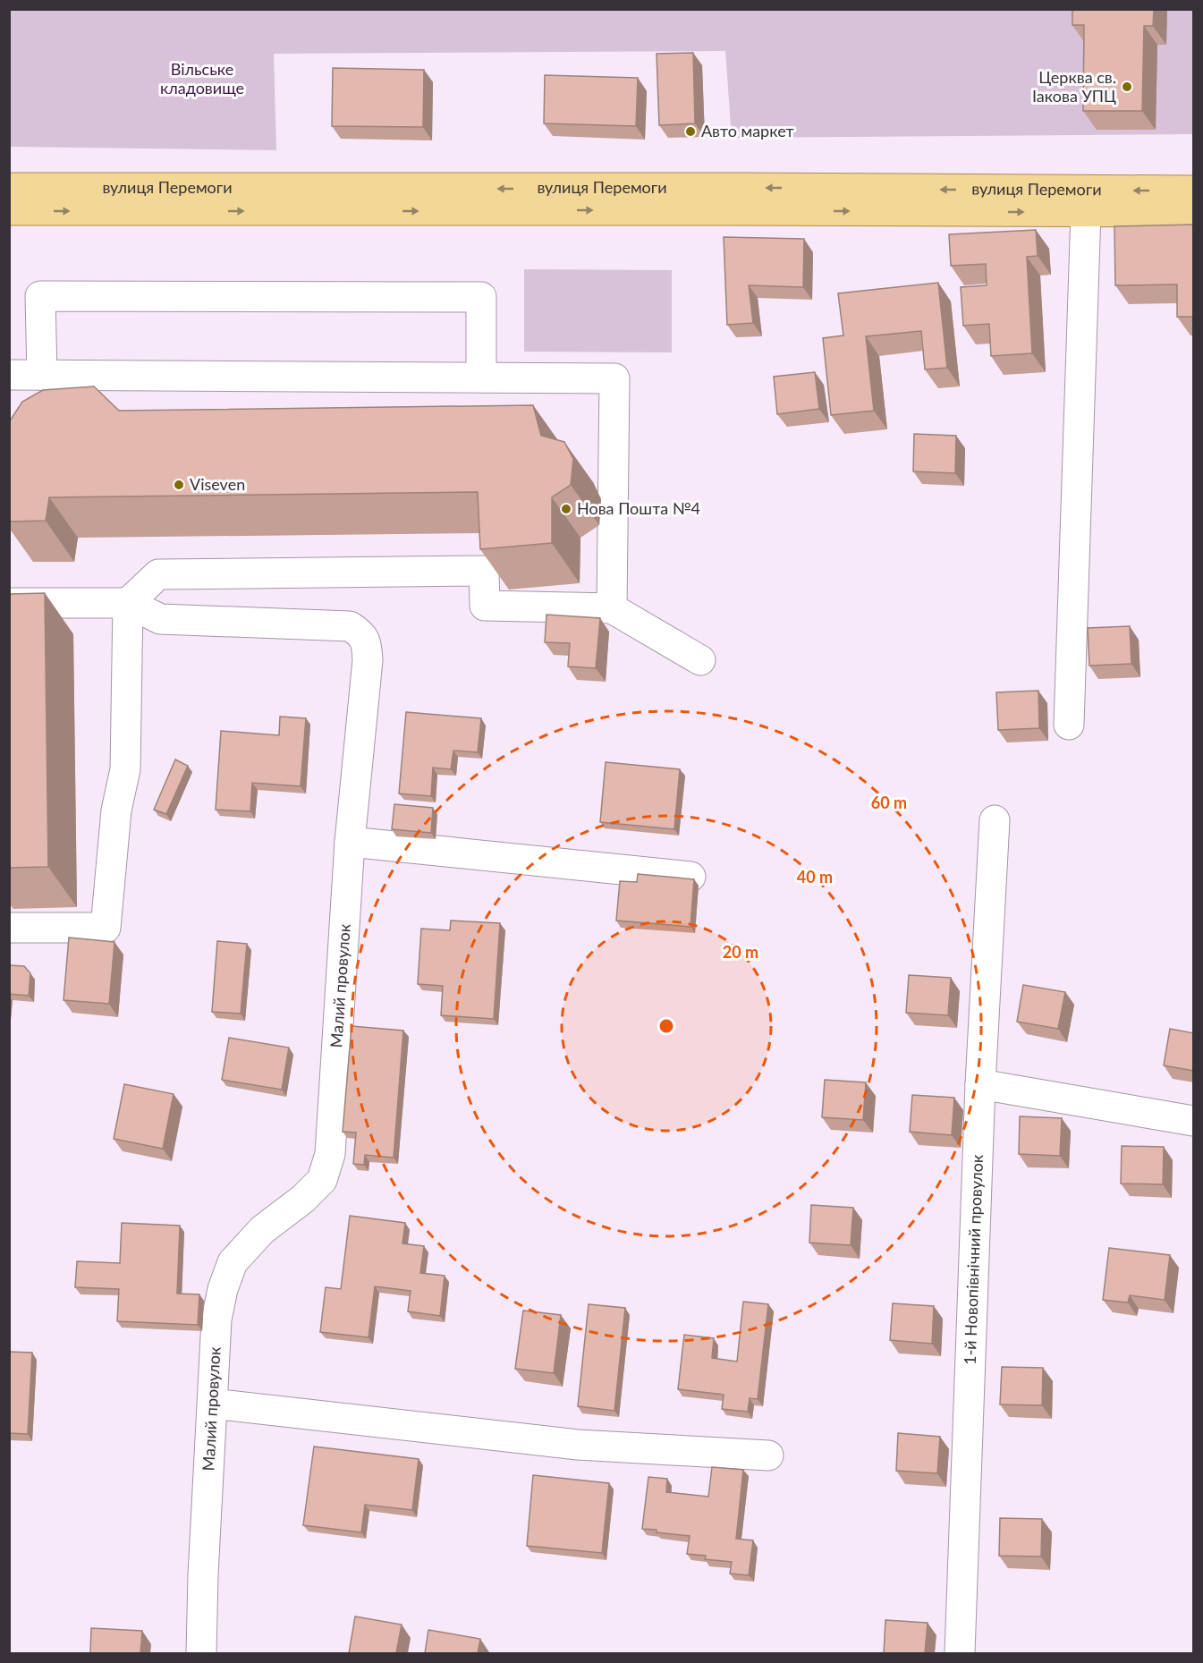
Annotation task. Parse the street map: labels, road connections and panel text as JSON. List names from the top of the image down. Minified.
{"streets":{"main road":["вулиця Перемоги"],"street":["Малий провулок","1-й Новопівнічний провулок"]},"parks":["Вільське кладовище"],"places":["Церква св. Іакова УПЦ","Авто маркет","Viseven","Нова Пошта №4"],"rings":["60 m","40 m","20 m"]}
